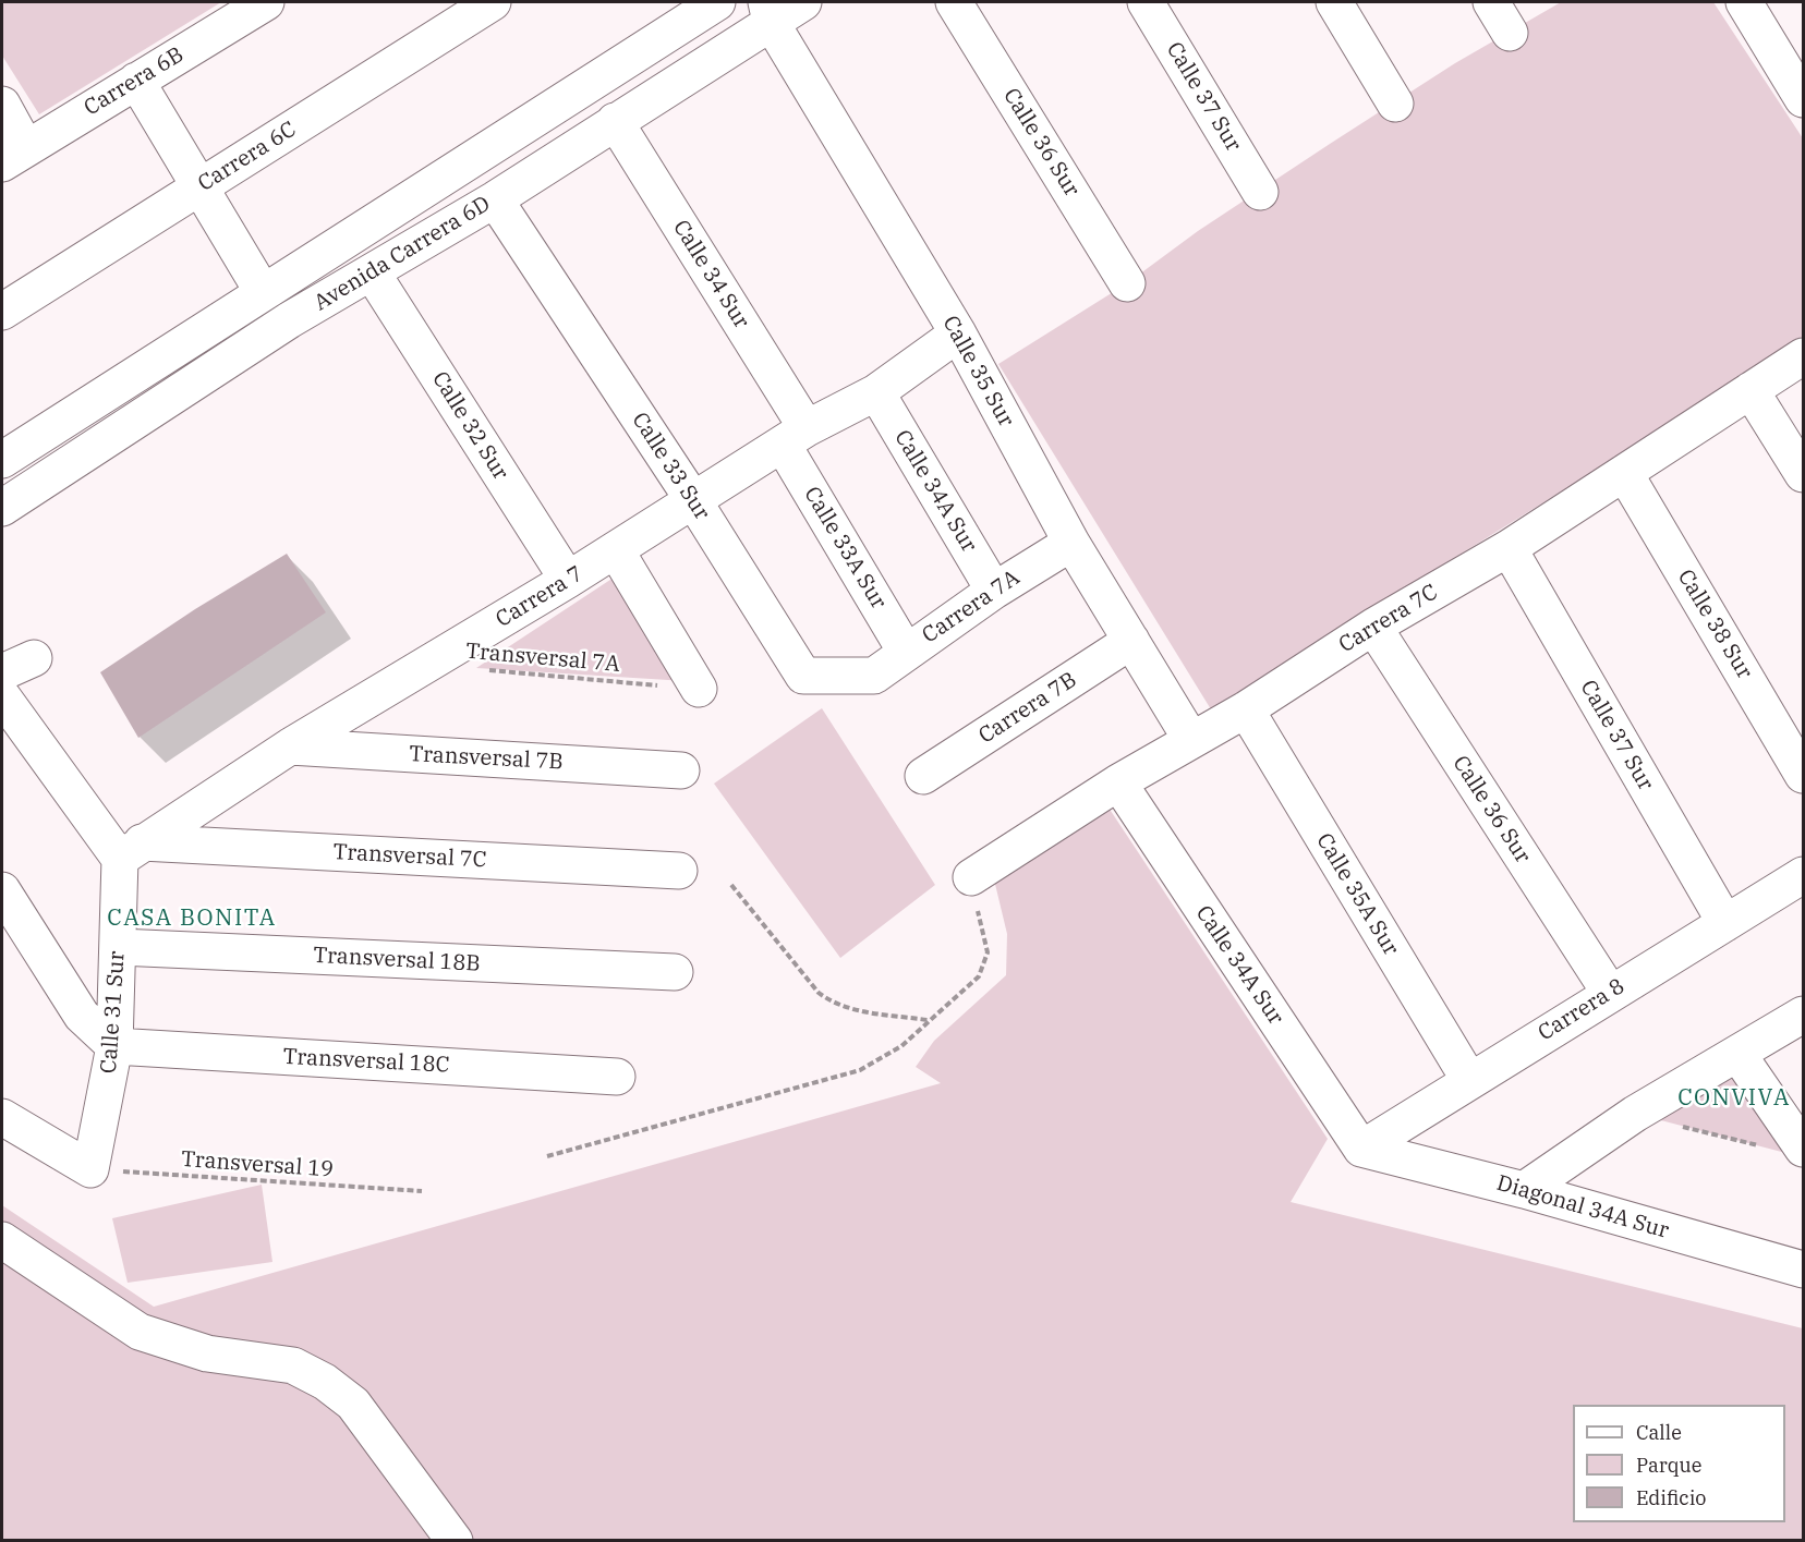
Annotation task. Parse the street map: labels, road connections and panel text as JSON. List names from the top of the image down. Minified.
{"streets":{"street":["Carrera 6B","Calle 37 Sur","Calle 36 Sur","Carrera 6C","Avenida Carrera 6D","Calle 34 Sur","Calle 35 Sur","Calle 32 Sur","Calle 33 Sur","Calle 34A Sur","Calle 33A Sur","Carrera 7","Carrera 7A","Carrera 7C","Calle 38 Sur","Carrera 7B","Transversal 7B","Transversal 7C","Calle 35A Sur","Transversal 18B","Carrera 8","Calle 31 Sur","Transversal 18C","Diagonal 34A Sur"],"path":["Transversal 7A","Transversal 19"]},"crossings":[["Calle 37 Sur","Carrera 7C"],["Calle 37 Sur","Carrera 8"],["Calle 36 Sur","Carrera 7C"],["Calle 36 Sur","Carrera 8"],["Avenida Carrera 6D","Calle 34 Sur"],["Avenida Carrera 6D","Calle 35 Sur"],["Avenida Carrera 6D","Calle 32 Sur"],["Avenida Carrera 6D","Calle 33 Sur"],["Calle 34 Sur","Calle 33A Sur"],["Calle 34 Sur","Carrera 7"],["Calle 35 Sur","Carrera 7"],["Calle 35 Sur","Carrera 7A"],["Calle 35 Sur","Carrera 7C"],["Calle 35 Sur","Carrera 7B"],["Calle 32 Sur","Carrera 7"],["Calle 33 Sur","Carrera 7"],["Calle 33 Sur","Carrera 7A"],["Calle 34A Sur","Carrera 7"],["Calle 34A Sur","Carrera 7A"],["Calle 34A Sur","Carrera 7C"],["Calle 34A Sur","Carrera 8"],["Calle 34A Sur","Diagonal 34A Sur"],["Calle 33A Sur","Carrera 7"],["Calle 33A Sur","Carrera 7A"],["Carrera 7","Transversal 7B"],["Carrera 7","Transversal 7C"],["Carrera 7","Calle 31 Sur"],["Carrera 7C","Calle 38 Sur"],["Carrera 7C","Calle 35A Sur"],["Transversal 7C","Calle 31 Sur"],["Calle 35A Sur","Carrera 8"],["Transversal 18B","Calle 31 Sur"],["Carrera 8","Diagonal 34A Sur"],["Calle 31 Sur","Transversal 18C"],["Calle 31 Sur","Transversal 19"]],"districts":["CASA BONITA","CONVIVA"],"legend":["Calle","Parque","Edificio"]}
